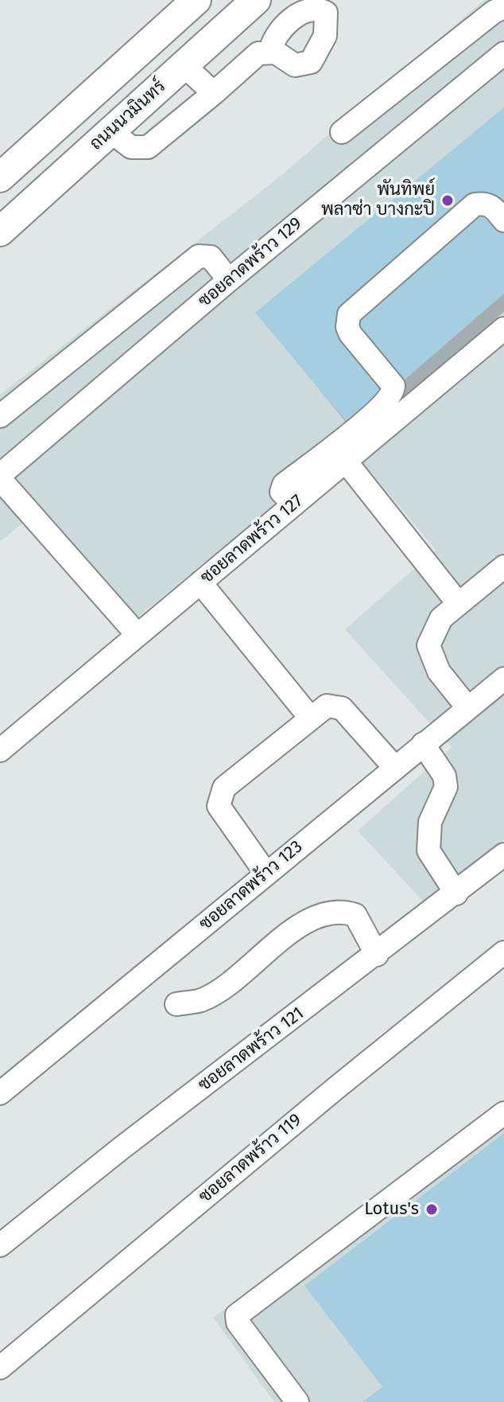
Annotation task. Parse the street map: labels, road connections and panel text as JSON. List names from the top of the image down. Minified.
{"streets":{"main road":["ถนนนวมินทร์"],"street":["ซอยลาดพร้าว 129","ซอยลาดพร้าว 127","ซอยลาดพร้าว 123","ซอยลาดพร้าว 121","ซอยลาดพร้าว 119"]},"places":["พันทิพย์ พลาซ่า บางกะปิ","Lotus's"]}
